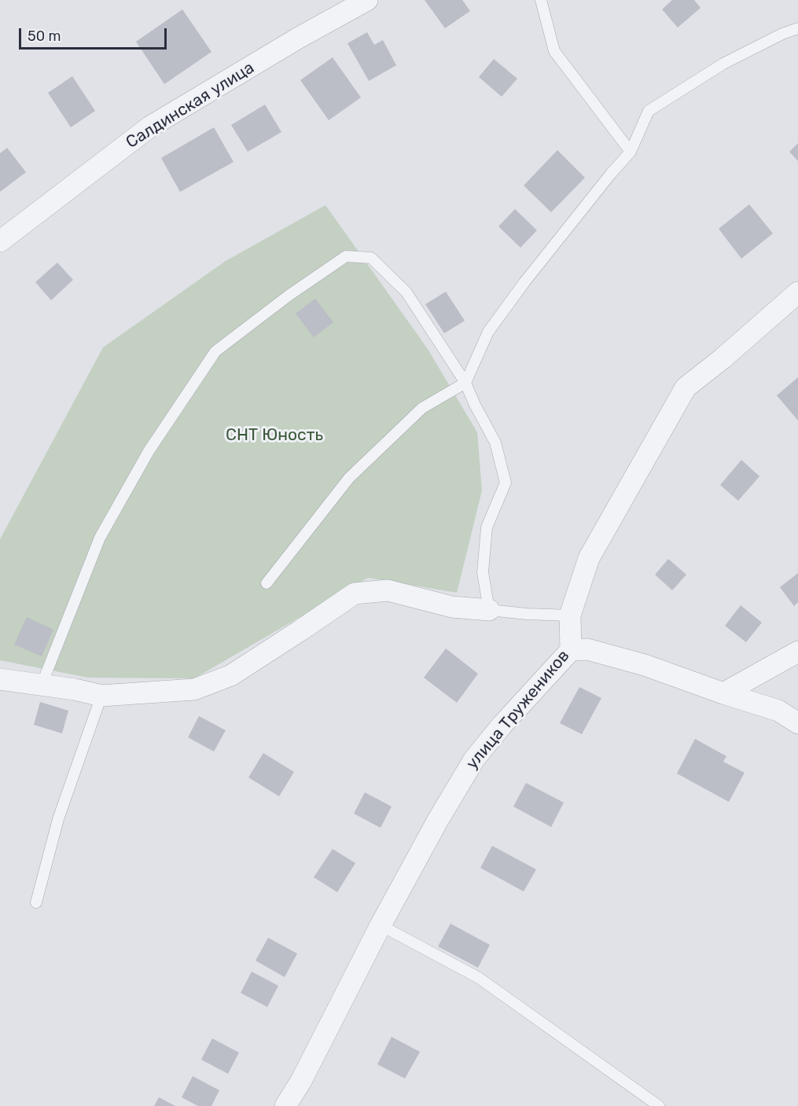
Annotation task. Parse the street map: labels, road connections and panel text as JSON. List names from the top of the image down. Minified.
{"streets":{"street":["Салдинская улица","улица Тружеников"]},"parks":["СНТ Юность"],"scale_bar":"50 m"}
